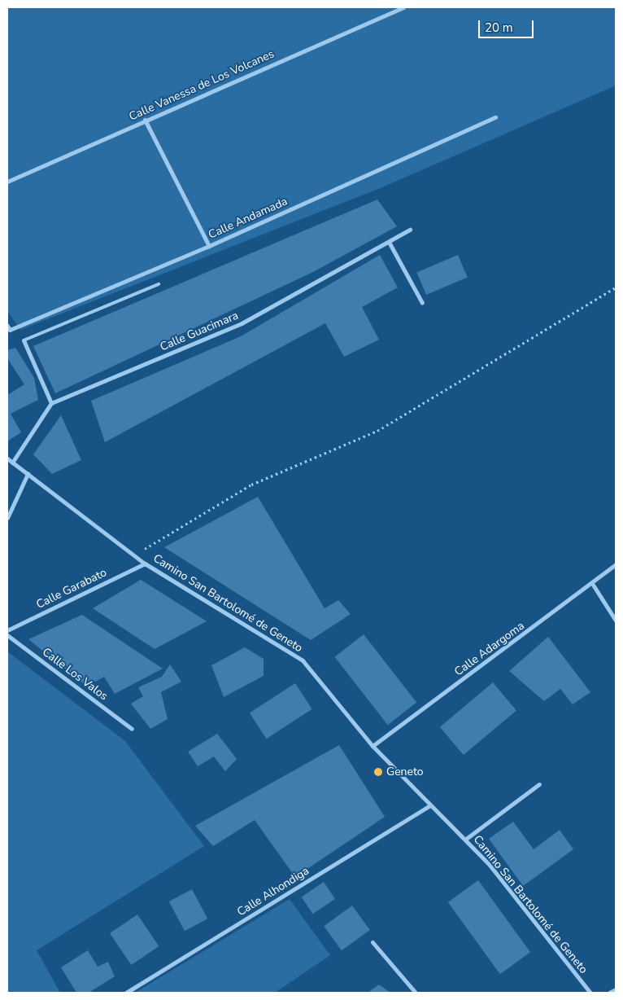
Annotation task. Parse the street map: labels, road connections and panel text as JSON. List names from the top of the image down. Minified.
{"streets":{"street":["Calle Vanessa de Los Volcanes","Calle Andamada","Calle Guacimara","Calle Garabato","Camino San Bartolomé de Geneto","Calle Adargoma","Calle Los Valos","Calle Alhondiga"]},"crossings":[["Calle Garabato","Camino San Bartolomé de Geneto"],["Camino San Bartolomé de Geneto","Calle Adargoma"],["Camino San Bartolomé de Geneto","Calle Alhondiga"]],"places":["Geneto"],"scale_bar":"20 m"}
